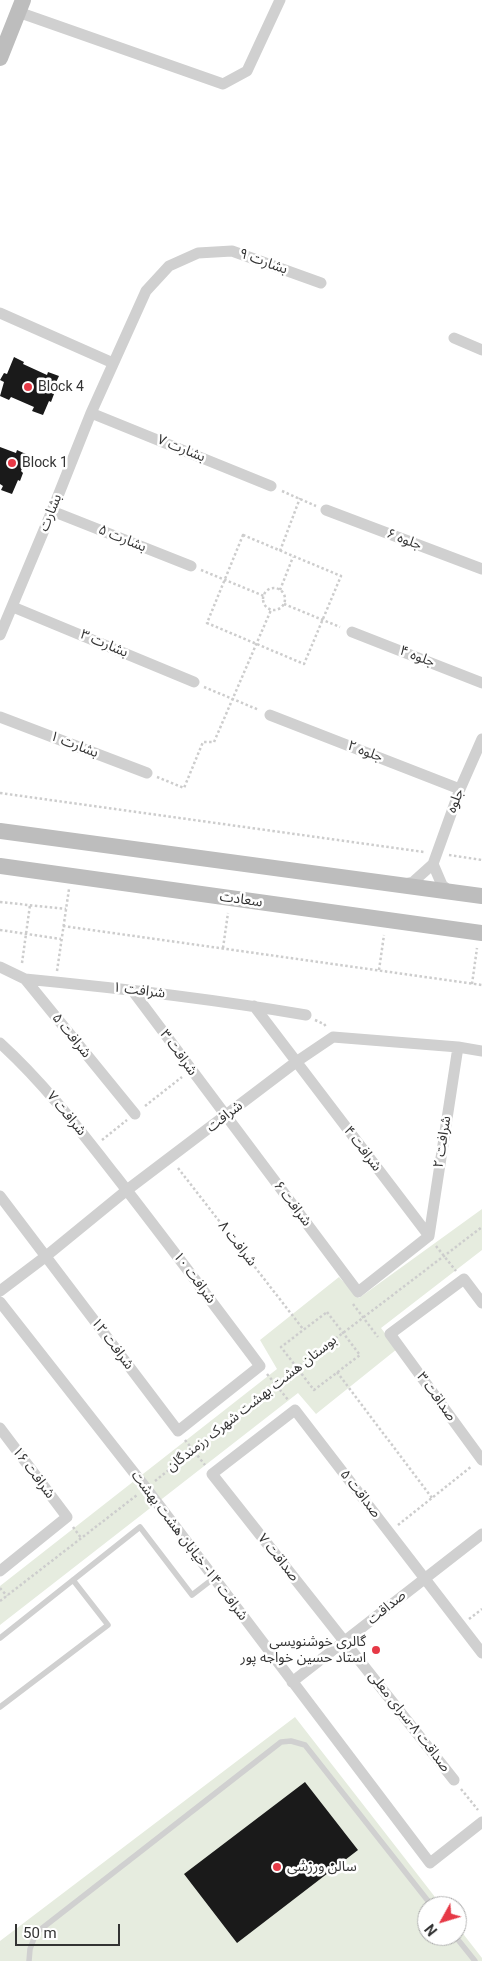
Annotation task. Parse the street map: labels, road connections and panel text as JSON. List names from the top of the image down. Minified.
{"streets":{"street":["بشارت ۹","بشارت ۷","بشارت","بشارت ۵","جلوه ۶","بشارت ۳","جلوه ۴","بشارت ۱","جلوه ۲","جلوه","سعادت","شرافت ۱","شرافت ۵","شرافت ۳","شرافت ۷","شرافت","شرافت ۲","شرافت ۴","شرافت ۶","شرافت ۱۰","شرافت ۱۲","صداقت ۳","شرافت ۱۶","صداقت ۵","شرافت ۱۴- خیابان هشت بهشت","صداقت ۷","صداقت","صداقت ۸-سرای معلی"],"path":["شرافت ۸","بوستان هشت بهشت شهرک رزمندگان"]},"crossings":[["بشارت ۹","بشارت"],["بشارت ۷","بشارت"],["بشارت","بشارت ۵"],["بشارت","بشارت ۳"],["جلوه ۲","جلوه"],["شرافت ۱","شرافت ۵"],["شرافت ۱","شرافت ۳"],["شرافت ۳","شرافت"],["شرافت ۳","شرافت ۶"],["شرافت ۷","شرافت"],["شرافت ۷","شرافت ۱۰"],["شرافت","شرافت ۴"],["شرافت","شرافت ۶"],["شرافت","شرافت ۸"],["شرافت","شرافت ۱۰"],["شرافت","شرافت ۱۲"],["شرافت ۲","شرافت ۴"],["بوستان هشت بهشت شهرک رزمندگان","شرافت ۱۴- خیابان هشت بهشت"],["صداقت ۵","صداقت"],["شرافت ۱۴- خیابان هشت بهشت","صداقت"],["صداقت ۷","صداقت"],["صداقت ۷","صداقت ۸-سرای معلی"],["صداقت","صداقت ۸-سرای معلی"]],"places":["Block 4","Block 1","گالری خوشنویسی استاد حسین خواجه پور","سالن ورزشی"],"scale_bar":"50 m","north":"bottom left"}
